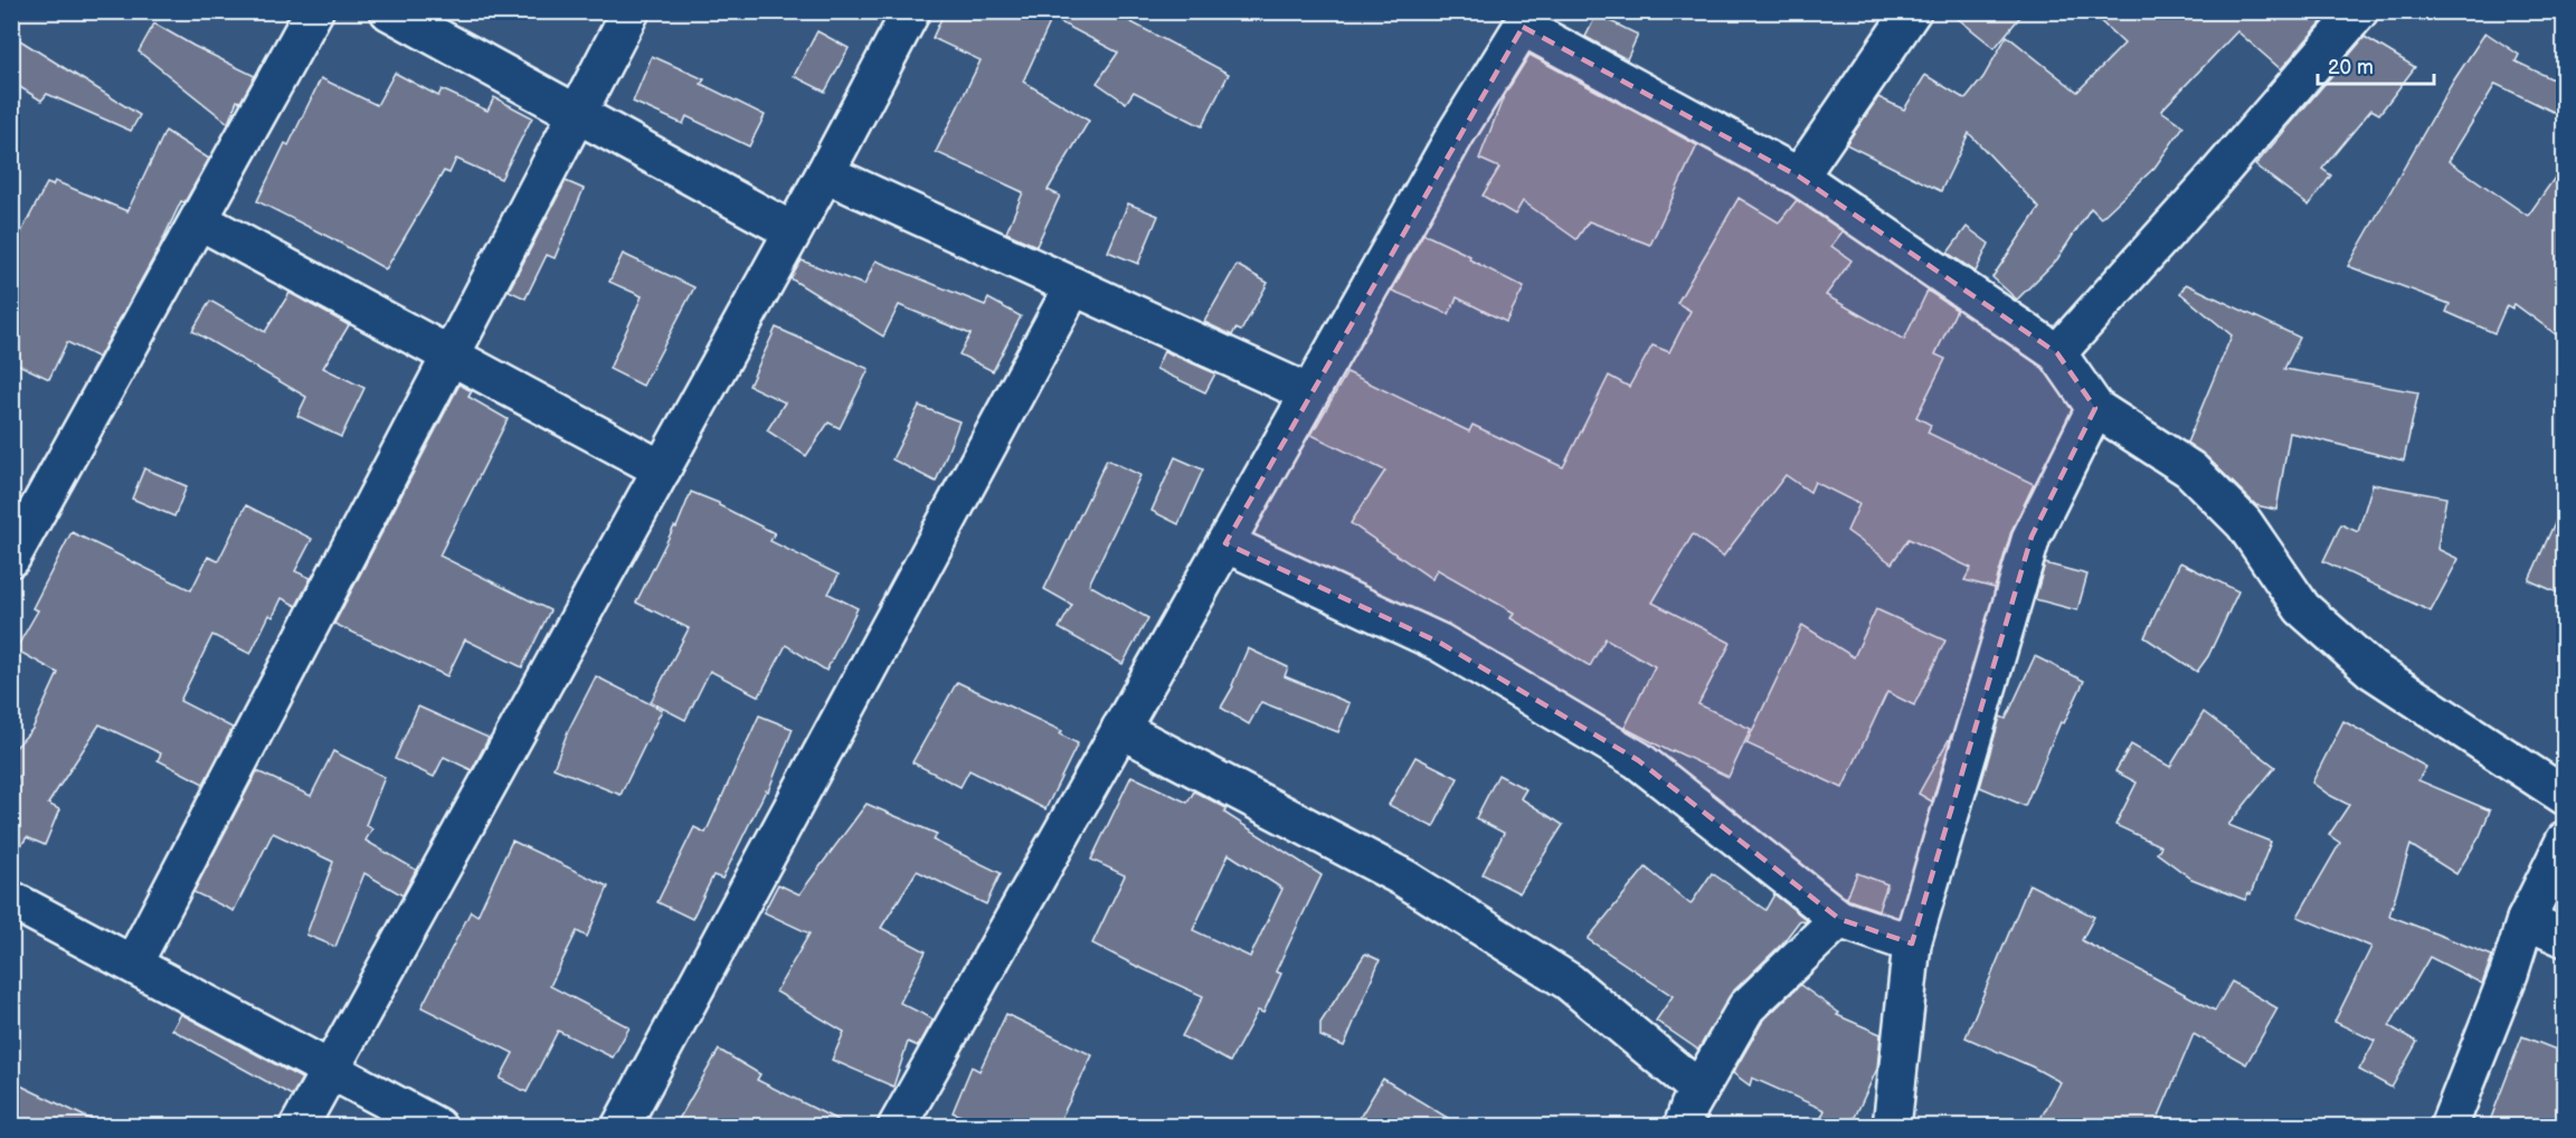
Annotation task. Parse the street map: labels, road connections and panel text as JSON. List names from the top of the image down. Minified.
{"scale_bar":"20 m"}
